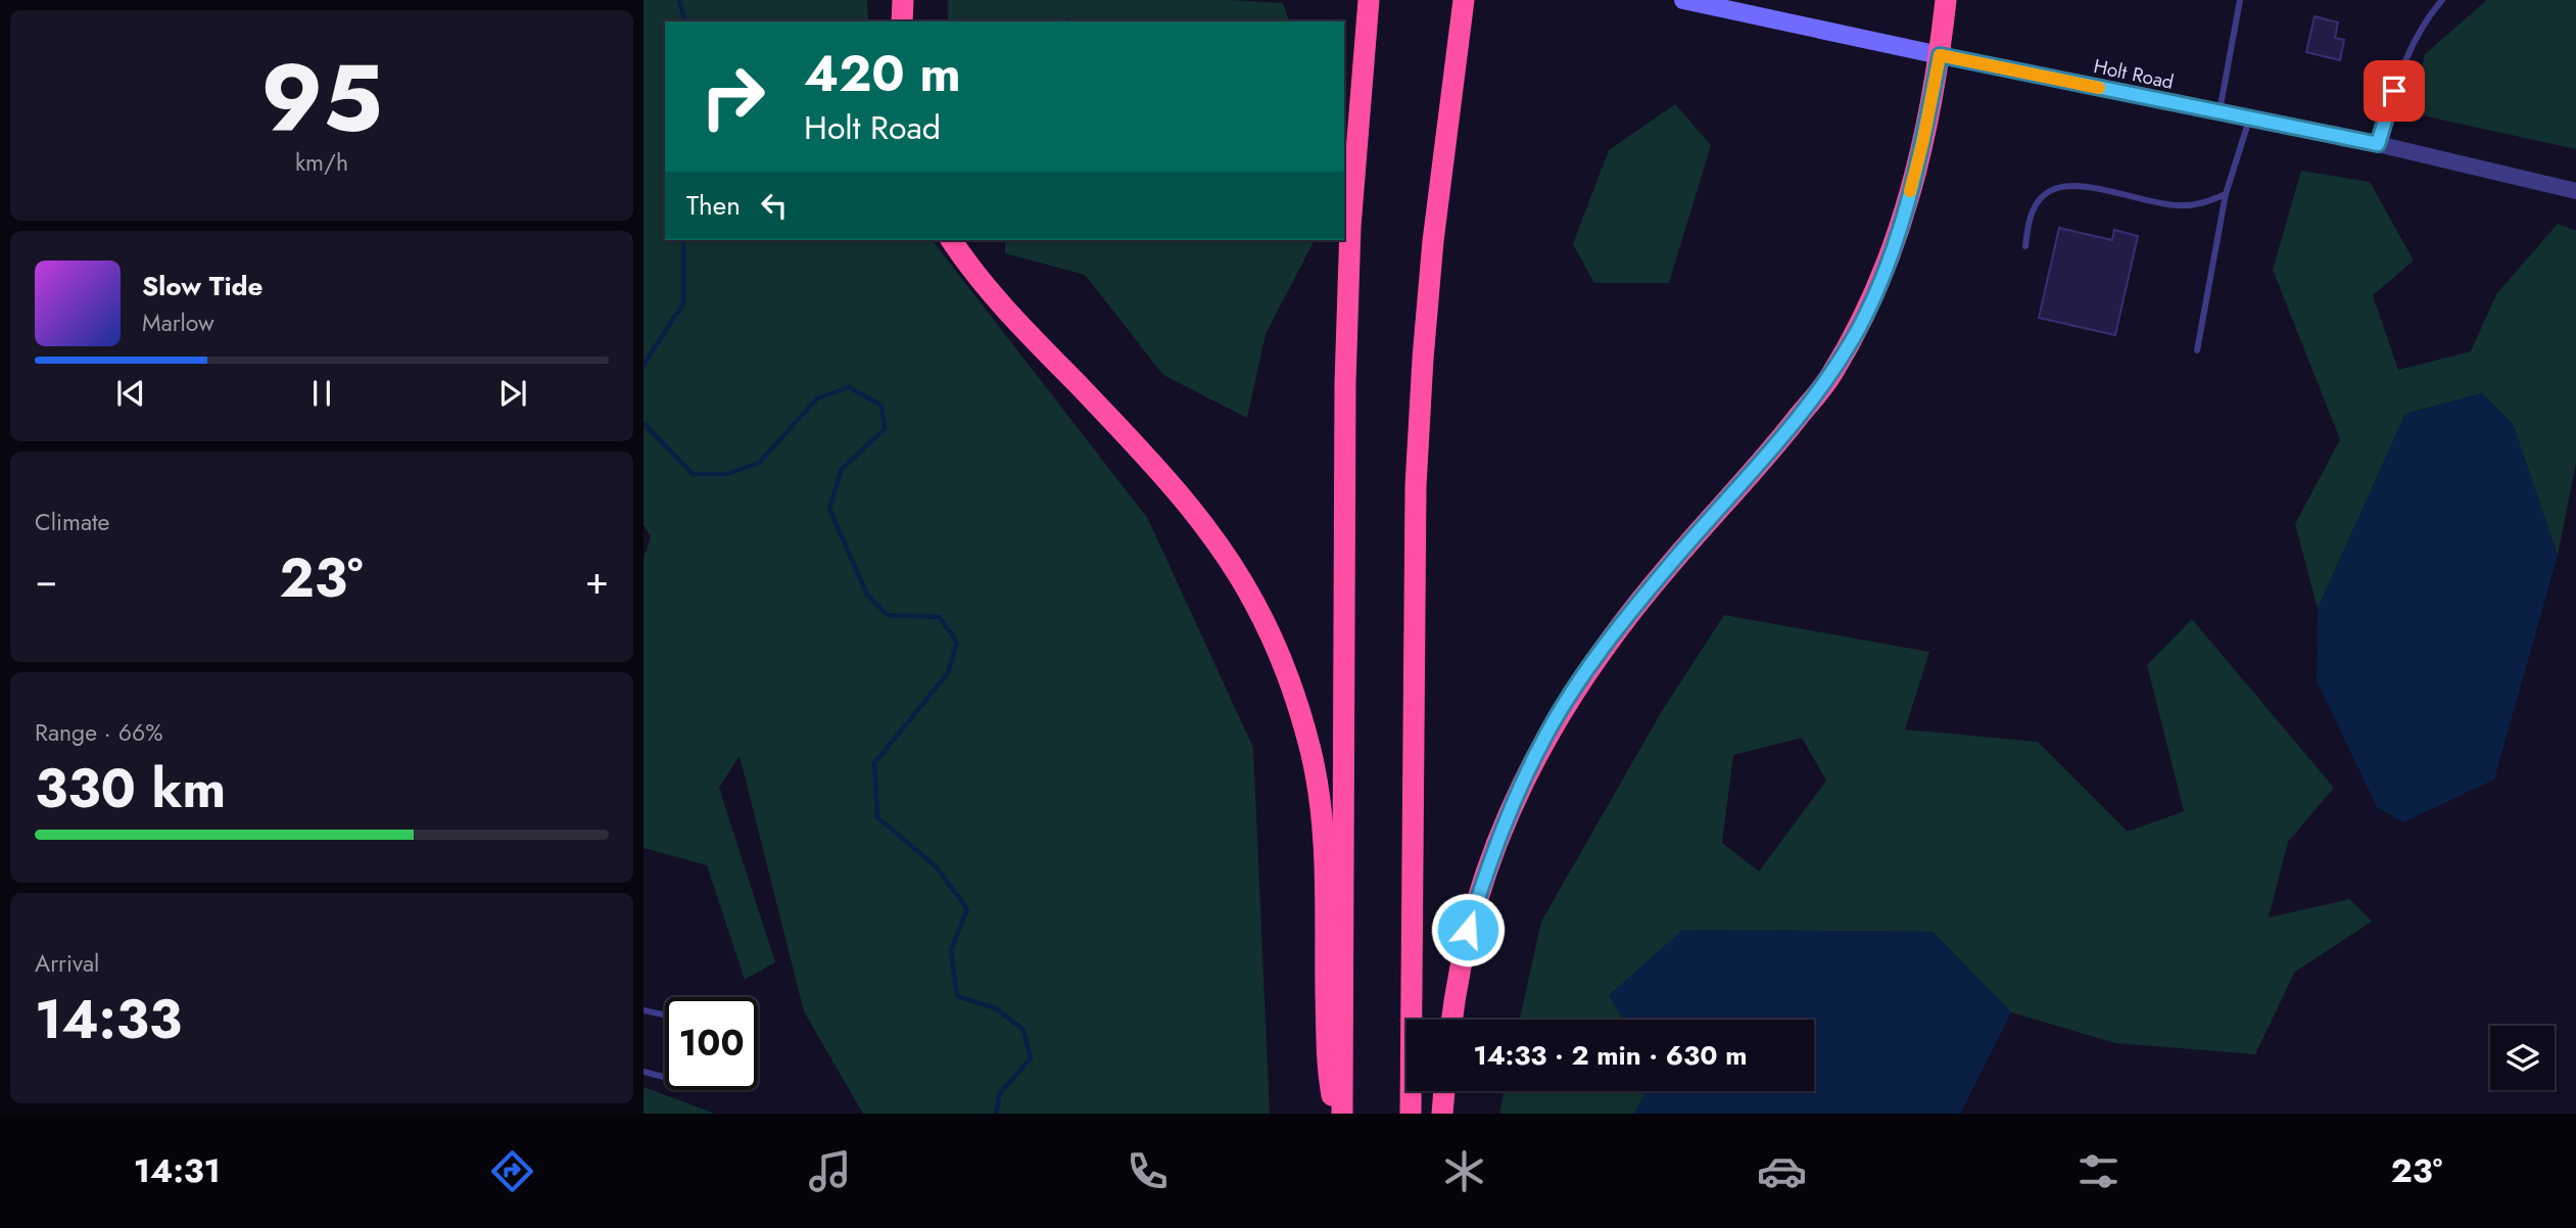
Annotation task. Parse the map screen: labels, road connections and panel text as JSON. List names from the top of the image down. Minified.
{"streets":{"main road":["Holt Road"]},"page":{"tile":[["95","km/h"],"Climate",["Range · 66%","330 km"],["Arrival","14:33"]],"turn":["420 m","Holt Road"],"then":"Then","song":["Slow Tide","Marlow"],"heat":["−","23°","+"],"limit":"100","trip":"14:33 · 2 min · 630 m","tabs":["14:31","23°"]}}
